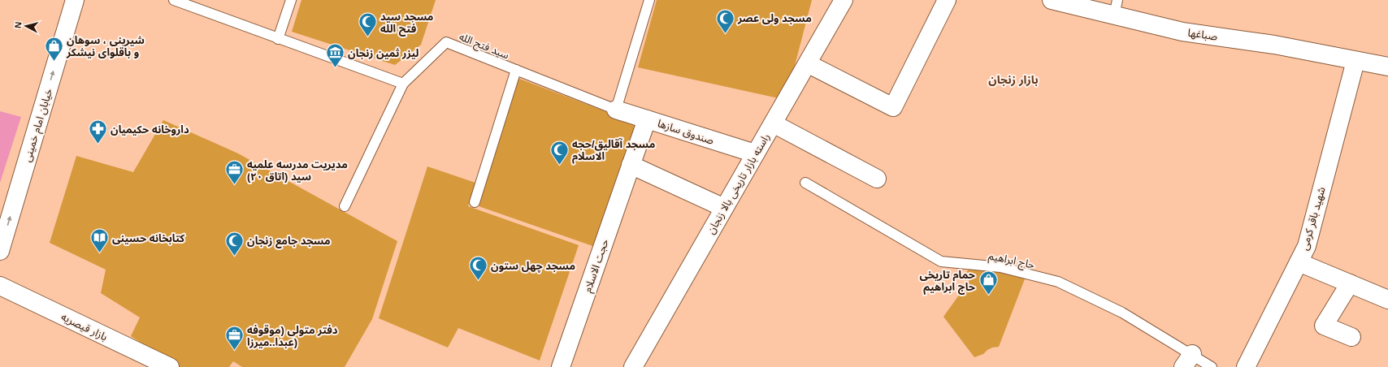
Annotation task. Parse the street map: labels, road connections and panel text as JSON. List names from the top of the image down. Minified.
{"streets":{"street":["صباغها","خیابان امام خمینی","صندوق سازها","راسته بازار تاریخی بالا زنجان","شهید باقر کرمی","حجت الاسلام","بازار قیصریه"],"lane":["سید فتح الله","حاج ابراهیم"]},"crossings":[["صباغها","شهید باقر کرمی"],["سید فتح الله","صندوق سازها"],["صندوق سازها","راسته بازار تاریخی بالا زنجان"],["صندوق سازها","حجت الاسلام"]],"one_way":["خیابان امام خمینی"],"districts":["بازار زنجان"],"places":{"mosque":["مسجد ولی عصر","مسجد سید فتح الله","مسجد آقالیق/حجه الاسلام","مسجد جامع زنجان","مسجد چهل ستون"],"shop":["شیرینی ، سوهان و باقلوای نیشکر","حمام تاریخی حاج ابراهیم"],"museum":["لیزر ثمین زنجان"],"pharmacy":["داروخانه حکیمیان"],"office":["مدیریت مدرسه علمیه سید (اتاق ۲۰)","دفتر متولی (موقوفه عبدا..میرزا)"],"library":["کتابخانه حسینی"]},"north":"left"}
